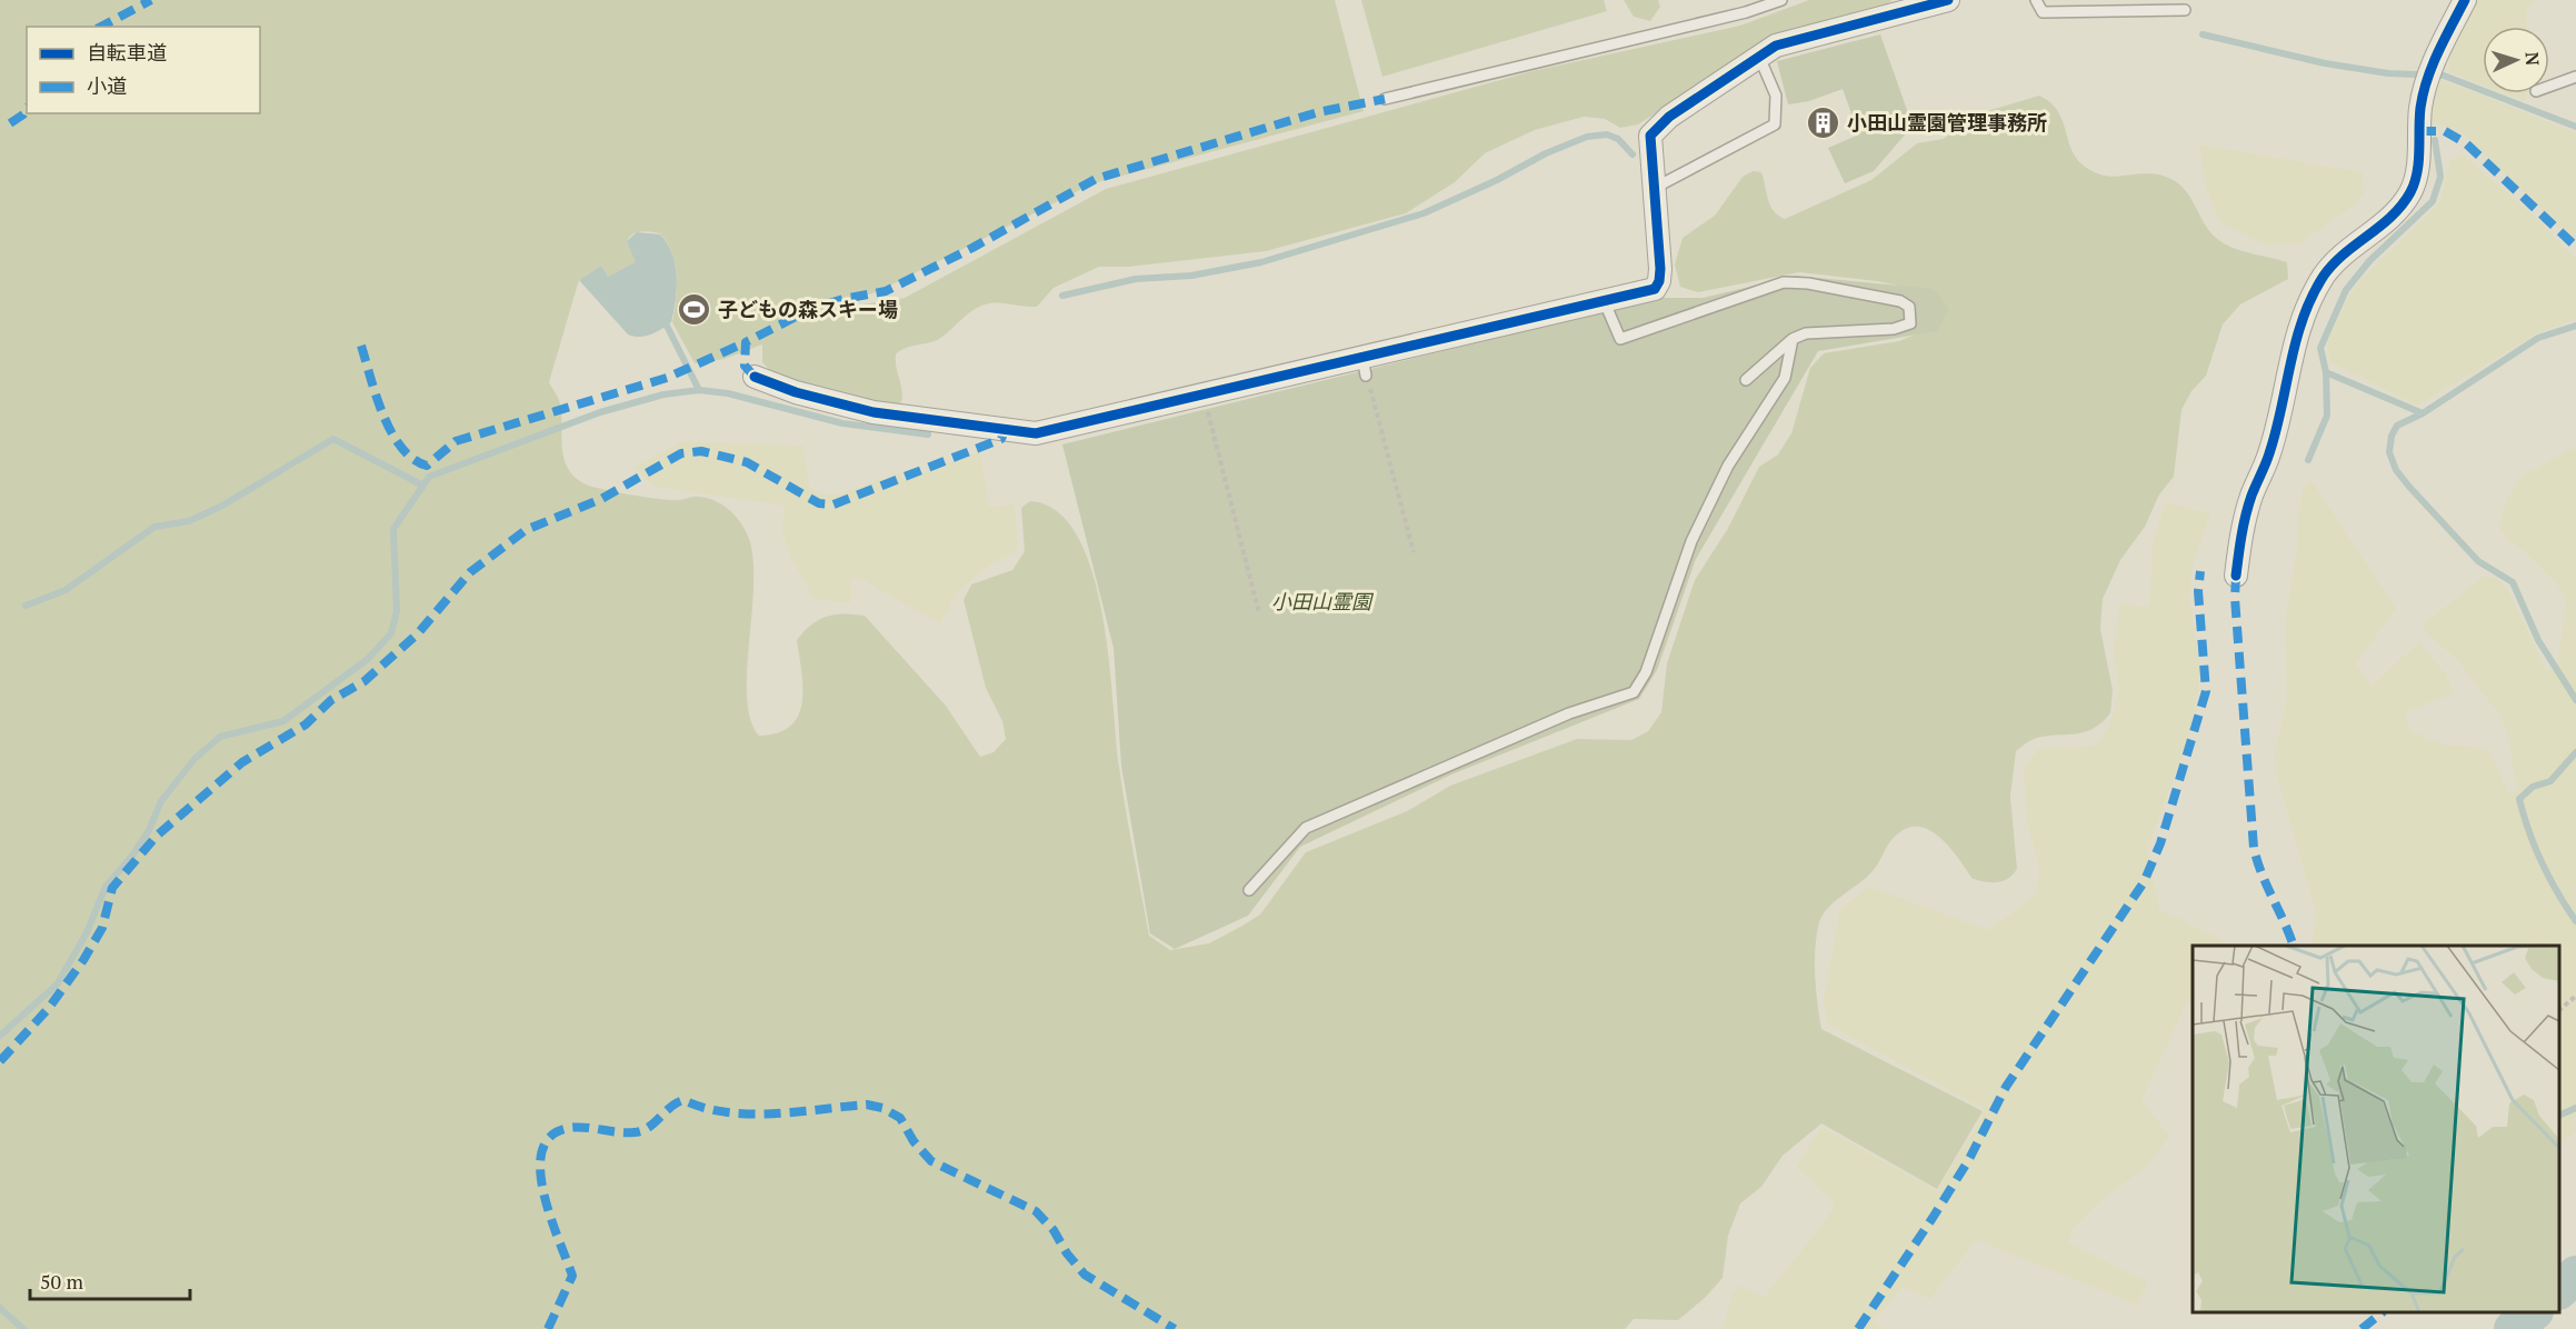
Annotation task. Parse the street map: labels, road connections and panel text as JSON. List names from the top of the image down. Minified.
{"parks":["小田山霊園"],"places":{"building":["小田山霊園管理事務所"],"sports":["子どもの森スキー場"]},"legend":["自転車道","小道"],"scale_bar":"50 m","north":"right"}
